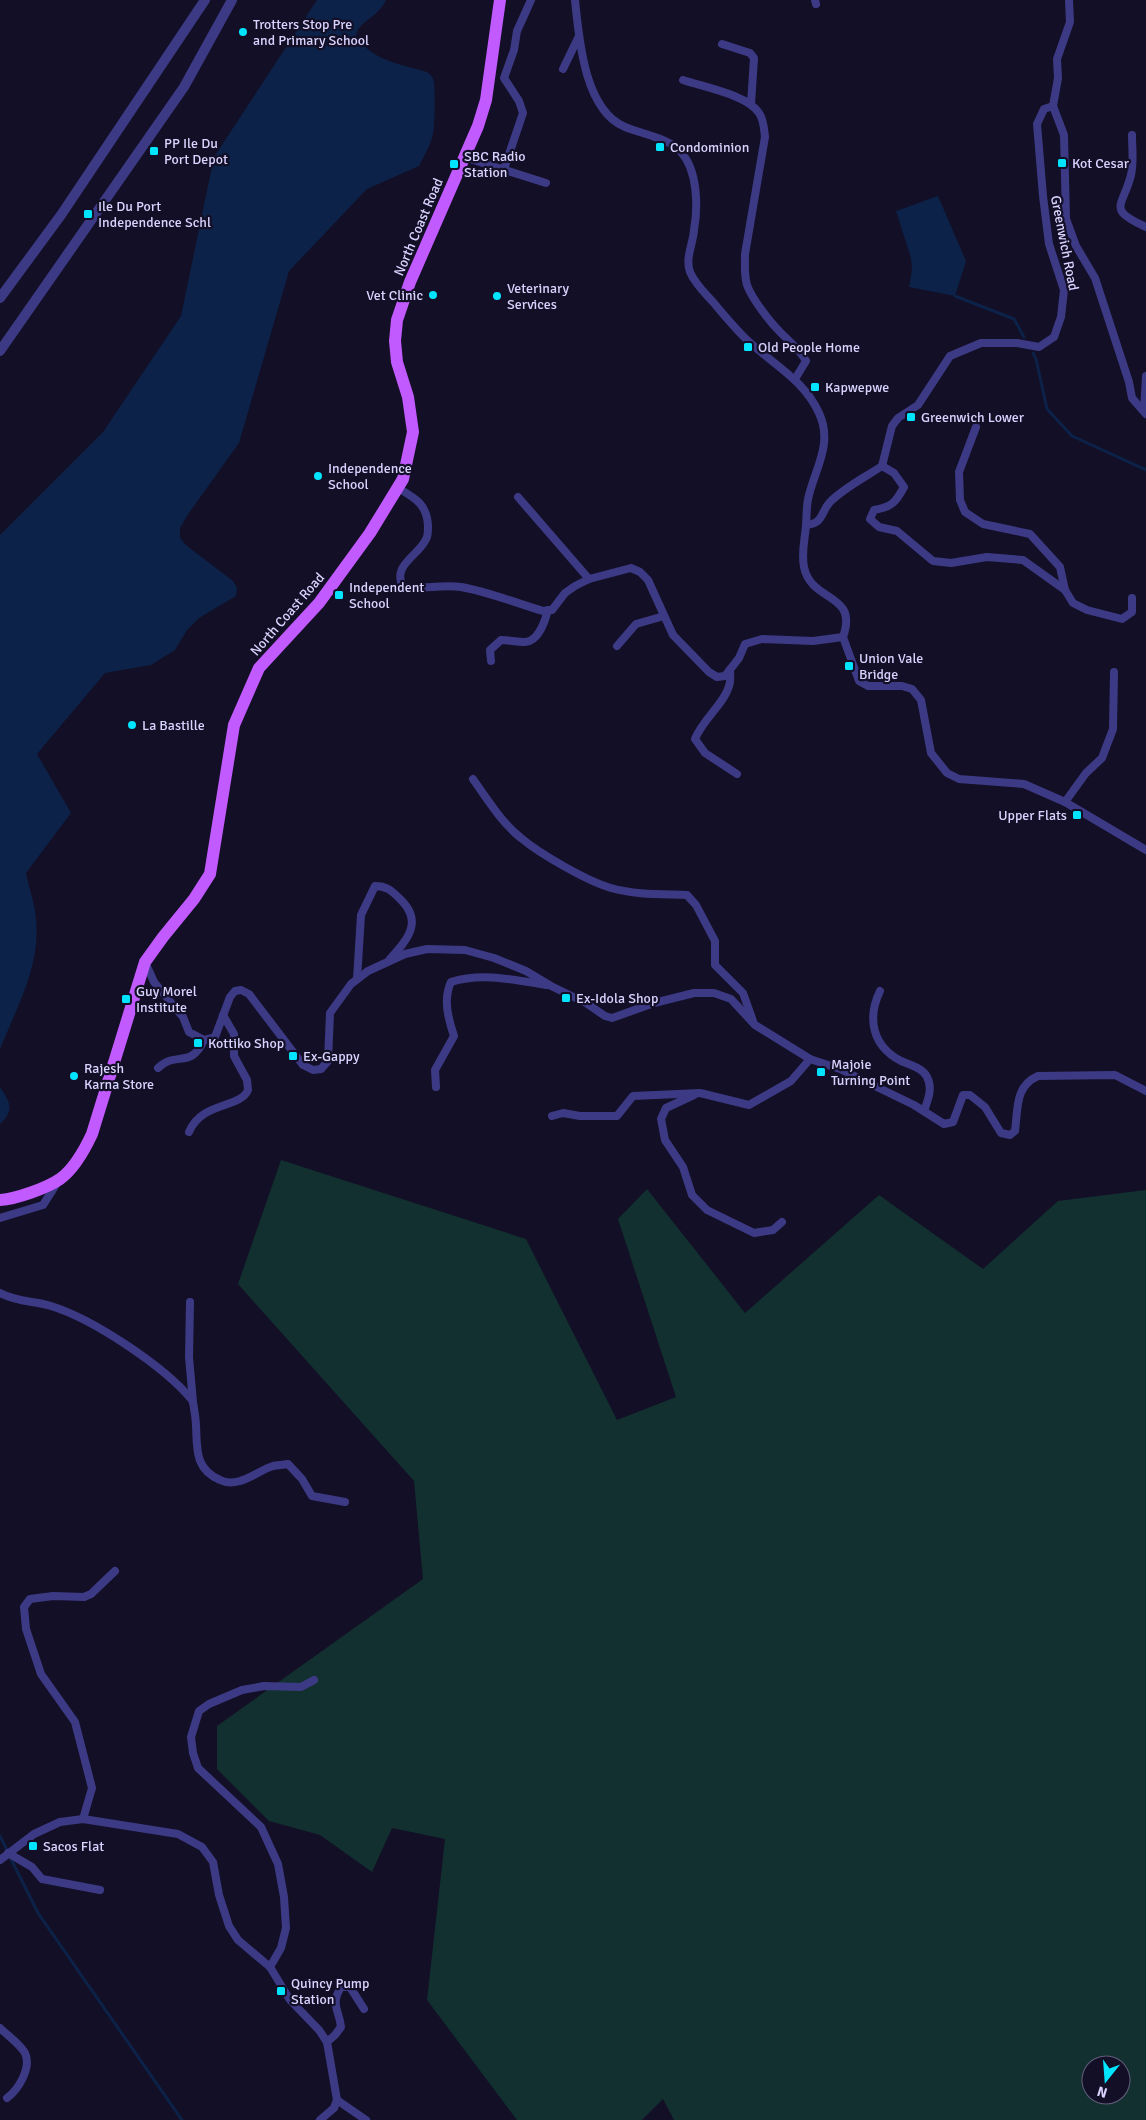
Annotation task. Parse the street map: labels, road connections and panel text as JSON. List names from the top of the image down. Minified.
{"streets":{"main road":["North Coast Road"],"street":["Greenwich Road"]},"places":{"other":["Trotters Stop Pre and Primary School","Vet Clinic","Veterinary Services","Independence School","La Bastille","Rajesh Karna Store"],"transit":["Condominion","PP Ile Du Port Depot","Kot Cesar","SBC Radio Station","Ile Du Port Independence Schl","Old People Home","Kapwepwe","Greenwich Lower","Independent School","Union Vale Bridge","Upper Flats","Ex-Idola Shop","Guy Morel Institute","Kottiko Shop","Ex-Gappy","Majoie Turning Point","Sacos Flat","Quincy Pump Station"]},"north":"bottom"}
